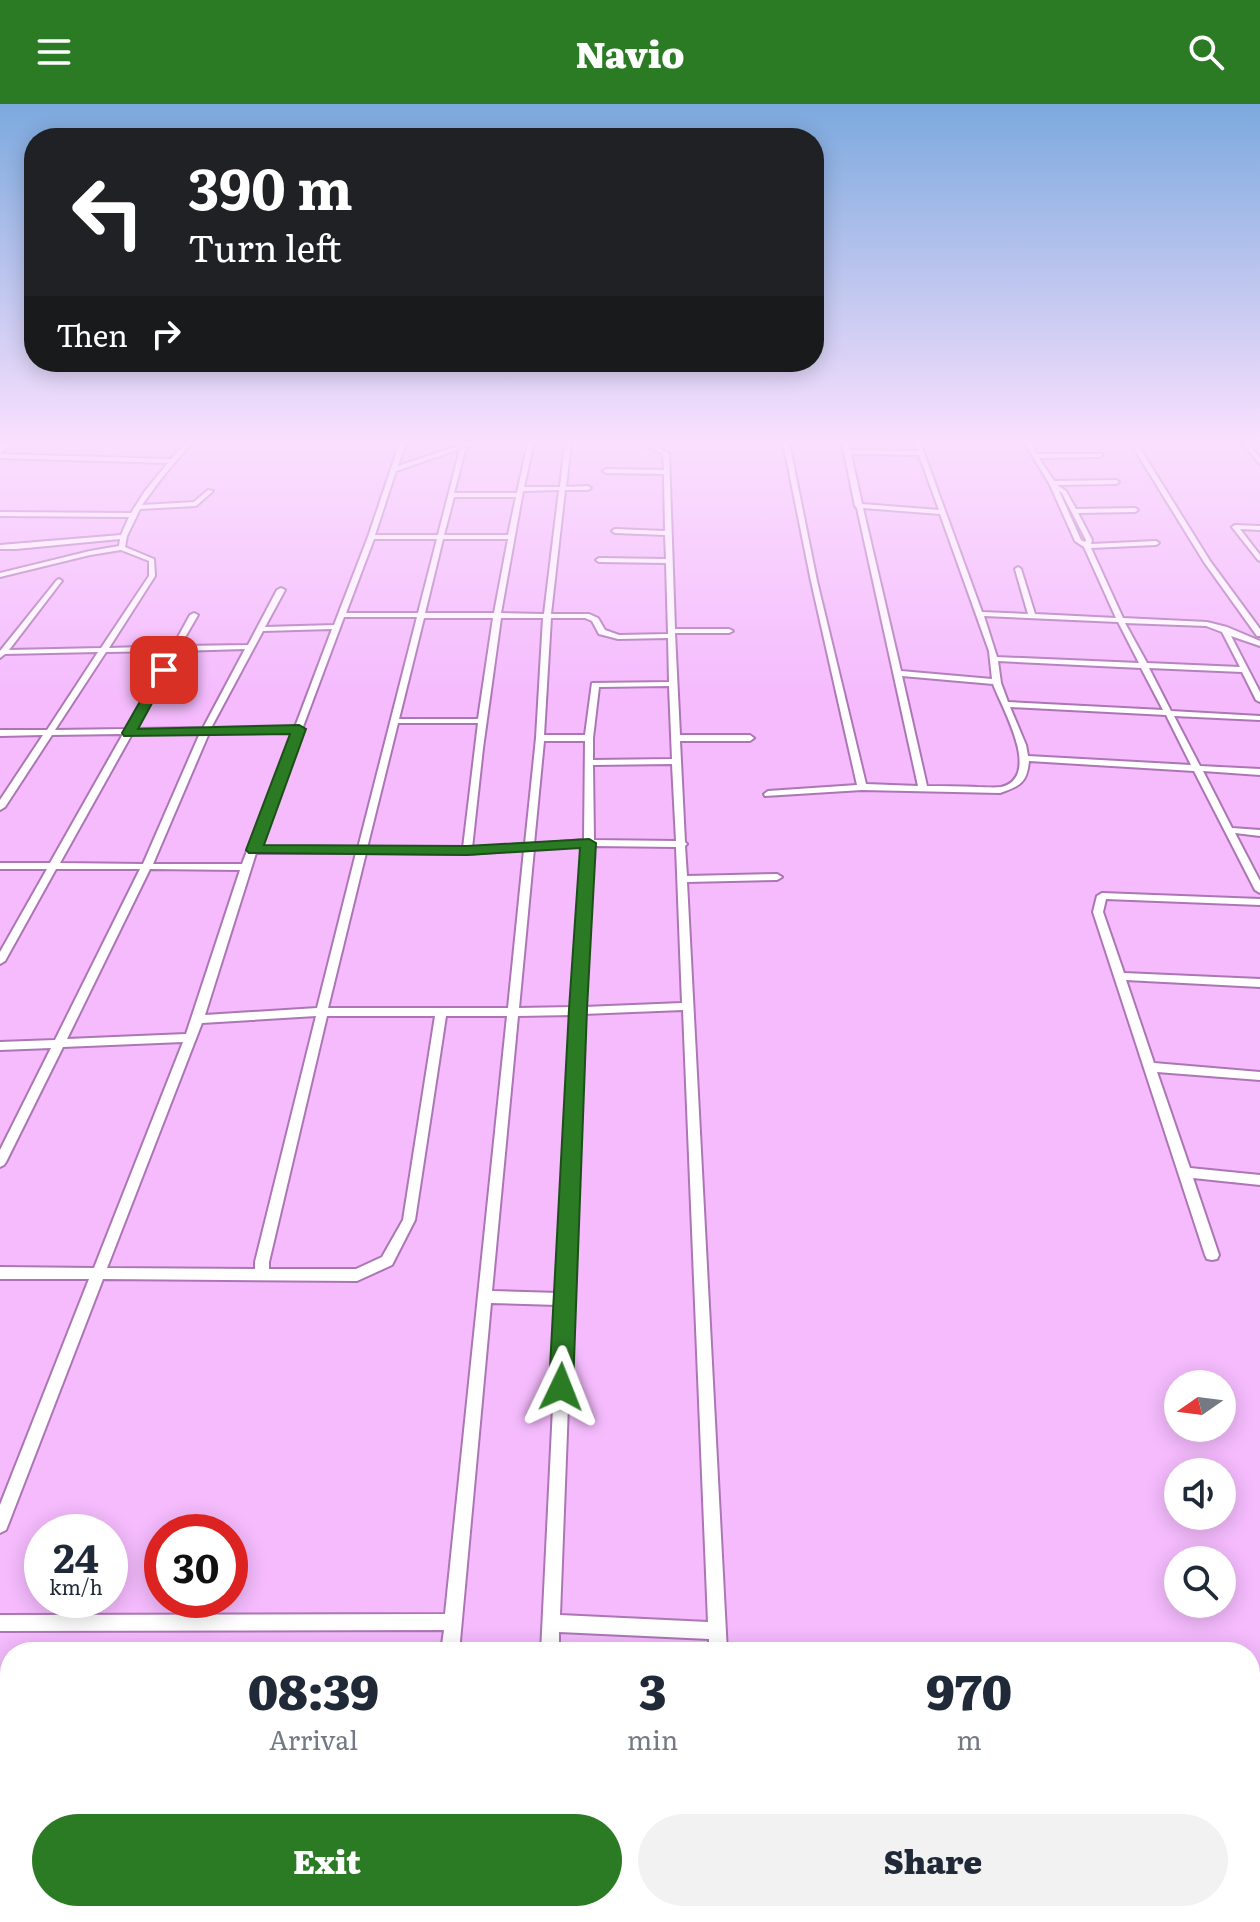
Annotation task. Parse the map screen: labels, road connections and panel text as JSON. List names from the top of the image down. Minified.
{"north":"left","page":{"header":"Navio","turn":["390 m","Turn left"],"then":"Then","speed":"24 km/h","limit":"30","eta":["08:39","Arrival","3","min","970","m"],"buttons":["Exit","Share"]}}
